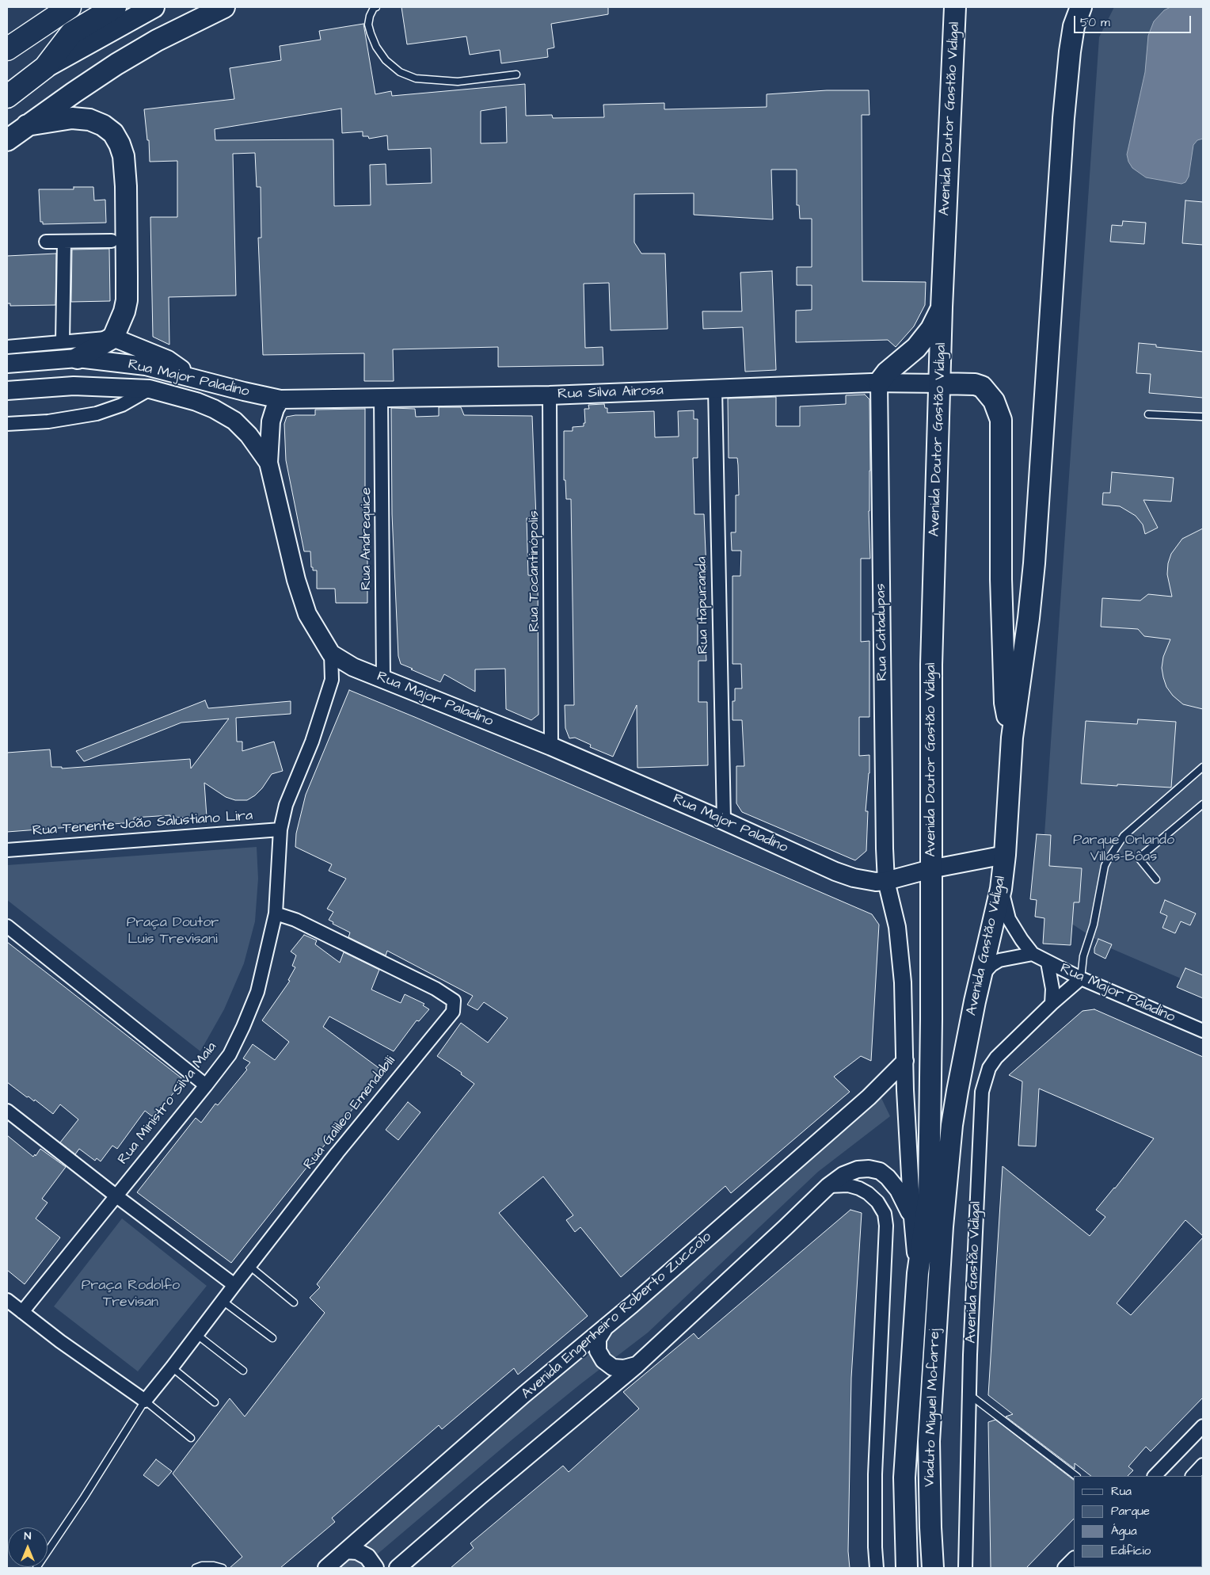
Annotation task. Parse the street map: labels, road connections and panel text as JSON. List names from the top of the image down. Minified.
{"streets":{"highway":["Avenida Doutor Gastão Vidigal","Avenida Gastão Vidigal","Viaduto Miguel Mofarrej"],"main road":["Rua Major Paladino","Rua Silva Airosa"],"street":["Rua Andrequice","Rua Tocantinópolis","Rua Itapuranda","Rua Catadupas","Rua Tenente João Salustiano Lira","Rua Ministro Silva Maia","Rua Galileo Emendabili","Avenida Engenheiro Roberto Zuccolo"]},"crossings":[["Avenida Doutor Gastão Vidigal","Rua Major Paladino"],["Avenida Doutor Gastão Vidigal","Rua Silva Airosa"],["Rua Major Paladino","Rua Silva Airosa"],["Rua Major Paladino","Rua Andrequice"],["Rua Major Paladino","Rua Tocantinópolis"],["Rua Major Paladino","Rua Itapuranda"],["Rua Major Paladino","Rua Catadupas"],["Rua Major Paladino","Avenida Gastão Vidigal"],["Rua Major Paladino","Rua Ministro Silva Maia"],["Rua Silva Airosa","Rua Andrequice"],["Rua Silva Airosa","Rua Tocantinópolis"],["Rua Silva Airosa","Rua Itapuranda"],["Rua Silva Airosa","Rua Catadupas"],["Rua Tenente João Salustiano Lira","Rua Ministro Silva Maia"],["Avenida Gastão Vidigal","Viaduto Miguel Mofarrej"],["Rua Ministro Silva Maia","Rua Galileo Emendabili"]],"parks":["Parque Orlando Villas-Bôas","Praça Doutor Luis Trevisani","Praça Rodolfo Trevisan"],"legend":["Rua","Parque","Água","Edifício"],"scale_bar":"50 m","north":"top"}
